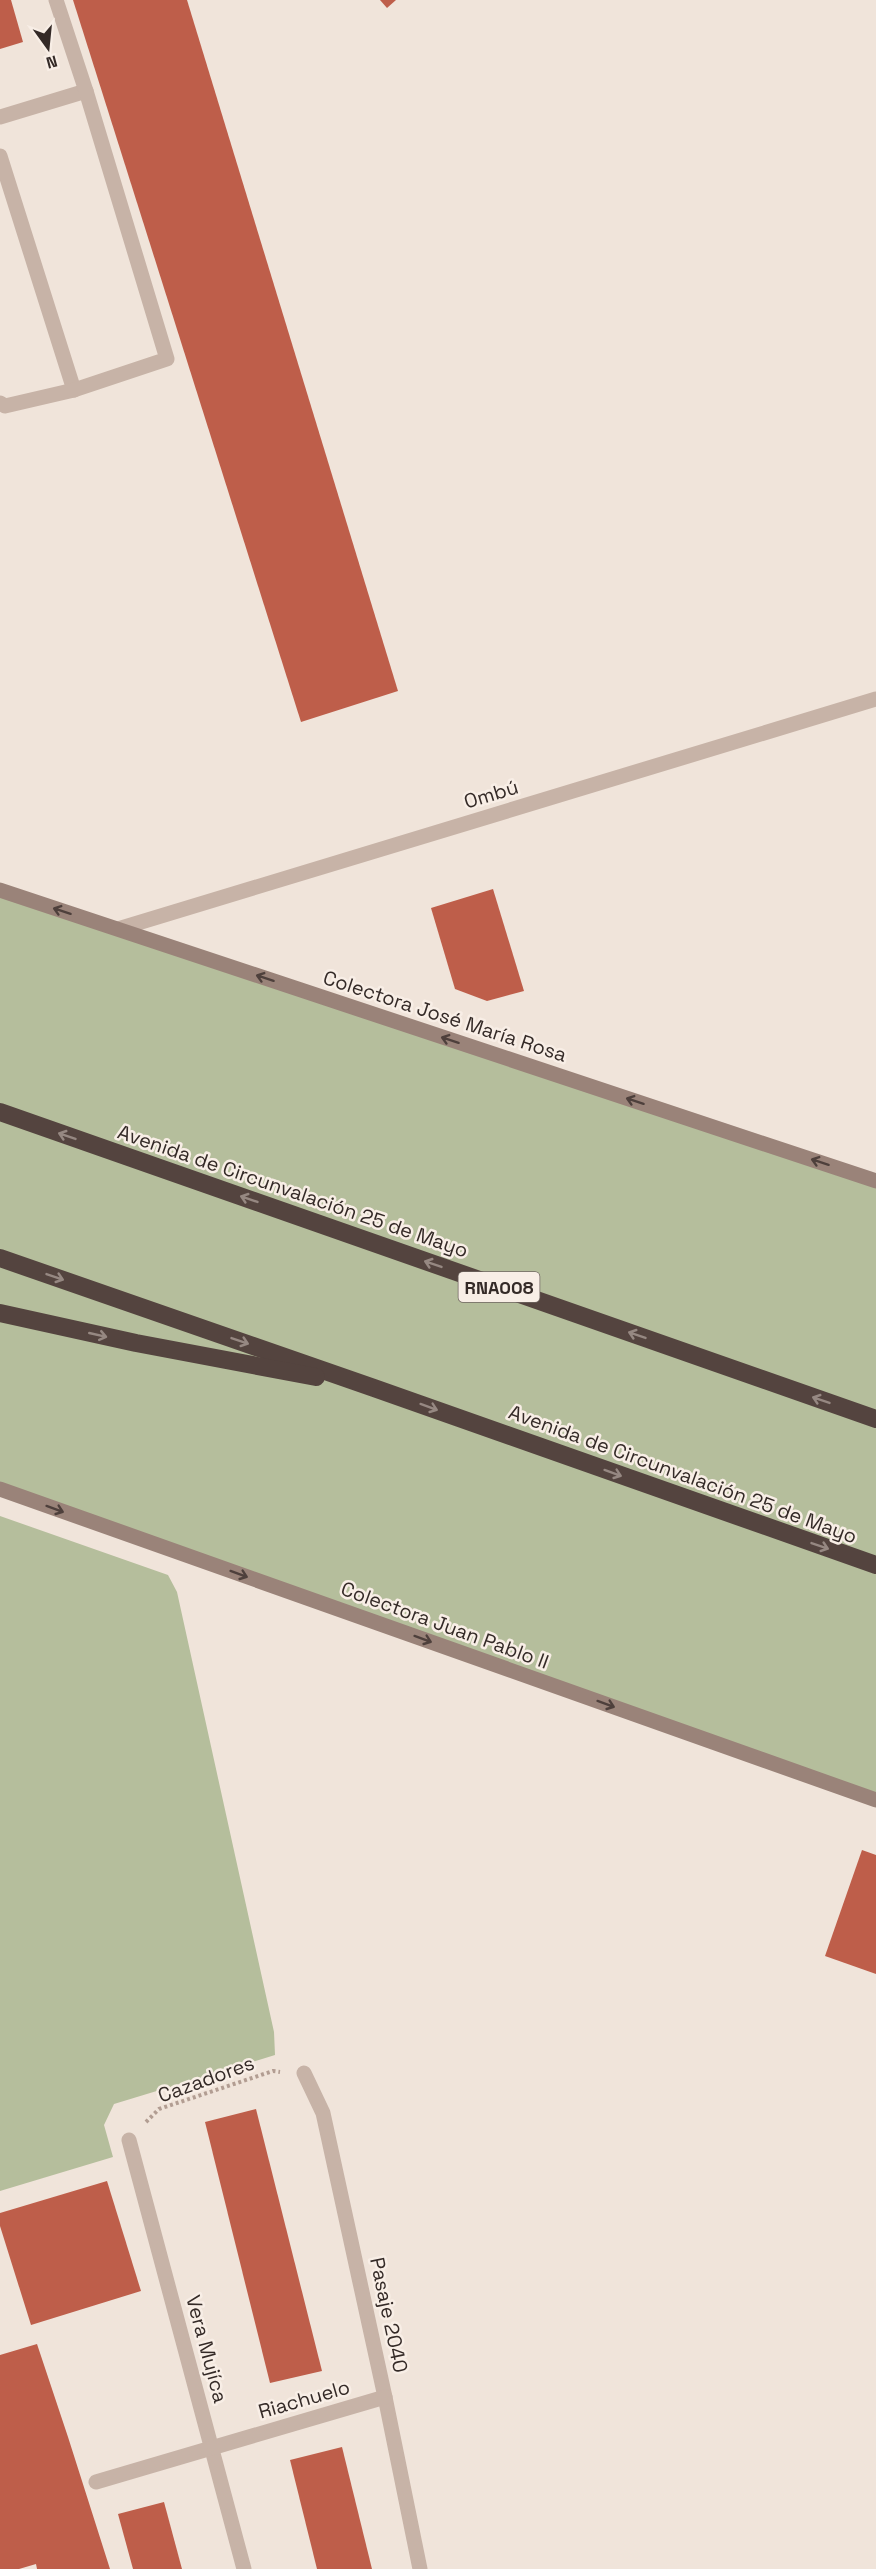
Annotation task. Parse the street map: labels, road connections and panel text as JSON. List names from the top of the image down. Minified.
{"streets":{"highway":["Avenida de Circunvalación 25 de Mayo","RNA008"],"main road":["Colectora José María Rosa","Colectora Juan Pablo II"],"street":["Ombú","Pasaje 2040","Vera Mujíca","Riachuelo"],"path":["Cazadores"]},"crossings":[["Ombú","Colectora José María Rosa"],["Cazadores","Pasaje 2040"],["Cazadores","Vera Mujíca"],["Pasaje 2040","Riachuelo"],["Vera Mujíca","Riachuelo"]],"one_way":["Colectora José María Rosa","Colectora Juan Pablo II"],"north":"bottom"}
